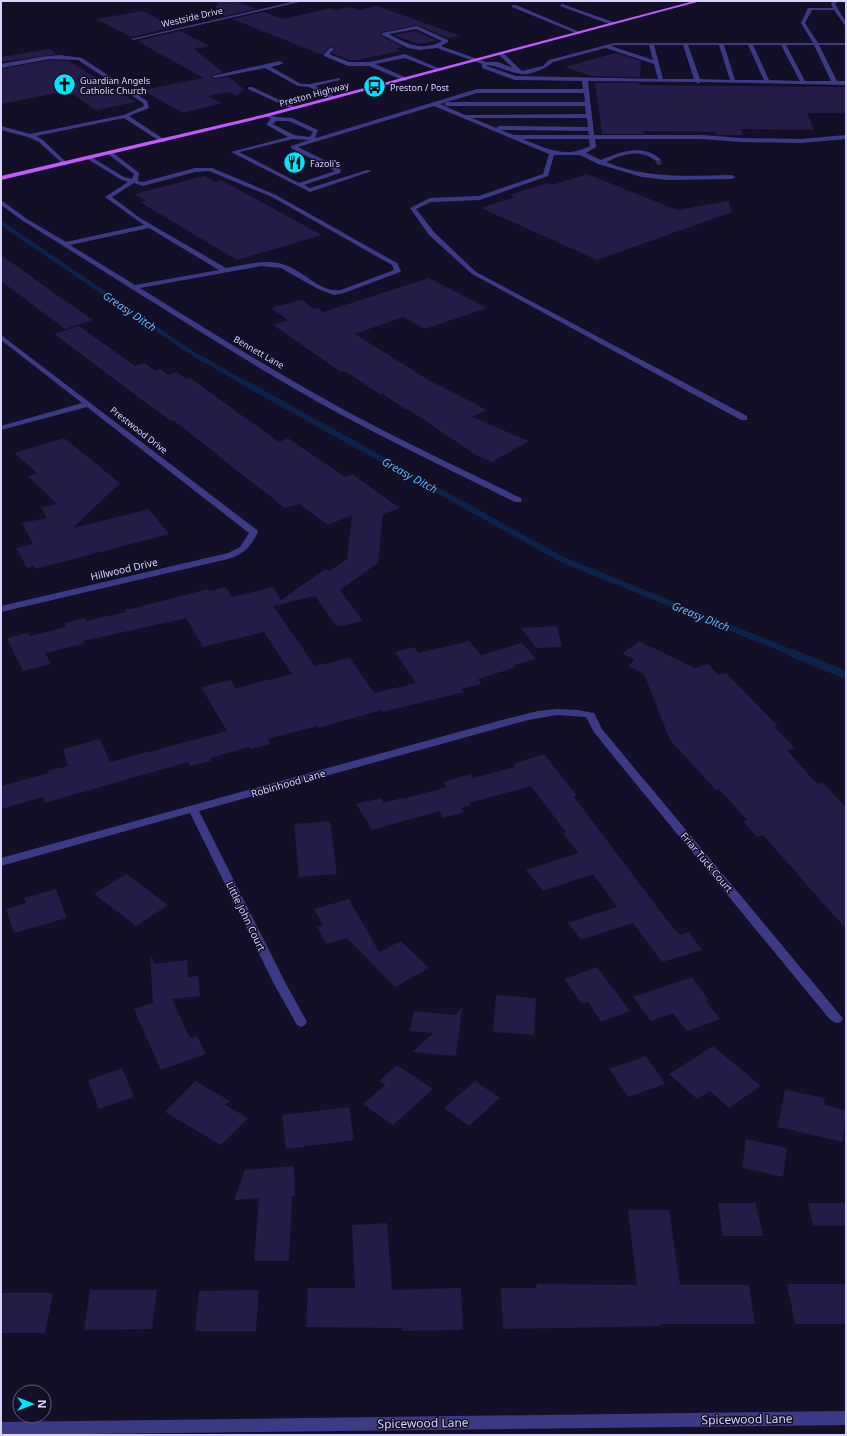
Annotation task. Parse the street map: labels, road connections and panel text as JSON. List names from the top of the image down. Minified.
{"streets":{"main road":["Preston Highway"],"street":["Westside Drive","Bennett Lane","Prestwood Drive","Hillwood Drive","Robinhood Lane","Friar Tuck Court","Little John Court","Spicewood Lane"]},"crossings":[["Prestwood Drive","Hillwood Drive"],["Robinhood Lane","Friar Tuck Court"],["Robinhood Lane","Little John Court"]],"water":["Greasy Ditch"],"places":{"church":["Guardian Angels Catholic Church"],"bus stop":["Preston / Post"],"restaurant":["Fazoli's"]},"north":"right"}
